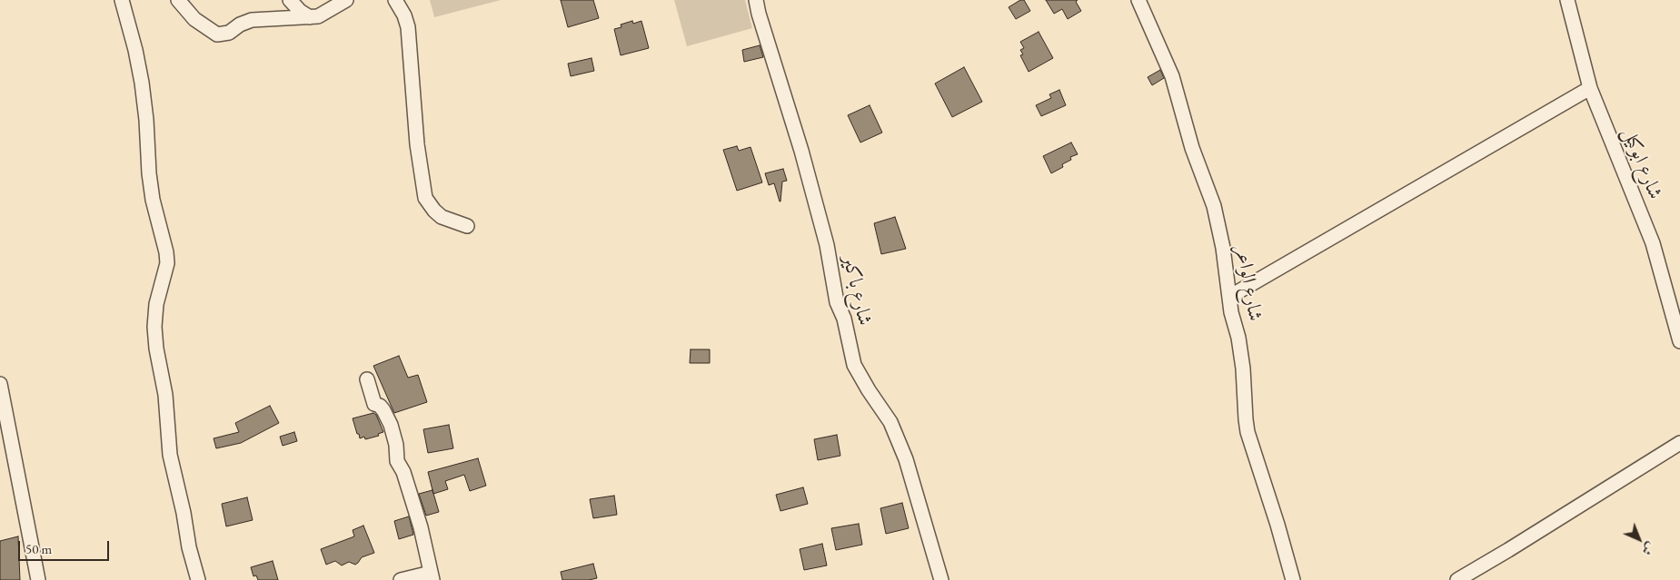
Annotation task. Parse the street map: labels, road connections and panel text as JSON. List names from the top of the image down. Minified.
{"streets":{"street":["شارع ابوكيل","شارع الواعر","شارع باكير"]},"scale_bar":"50 m","north":"bottom right"}
